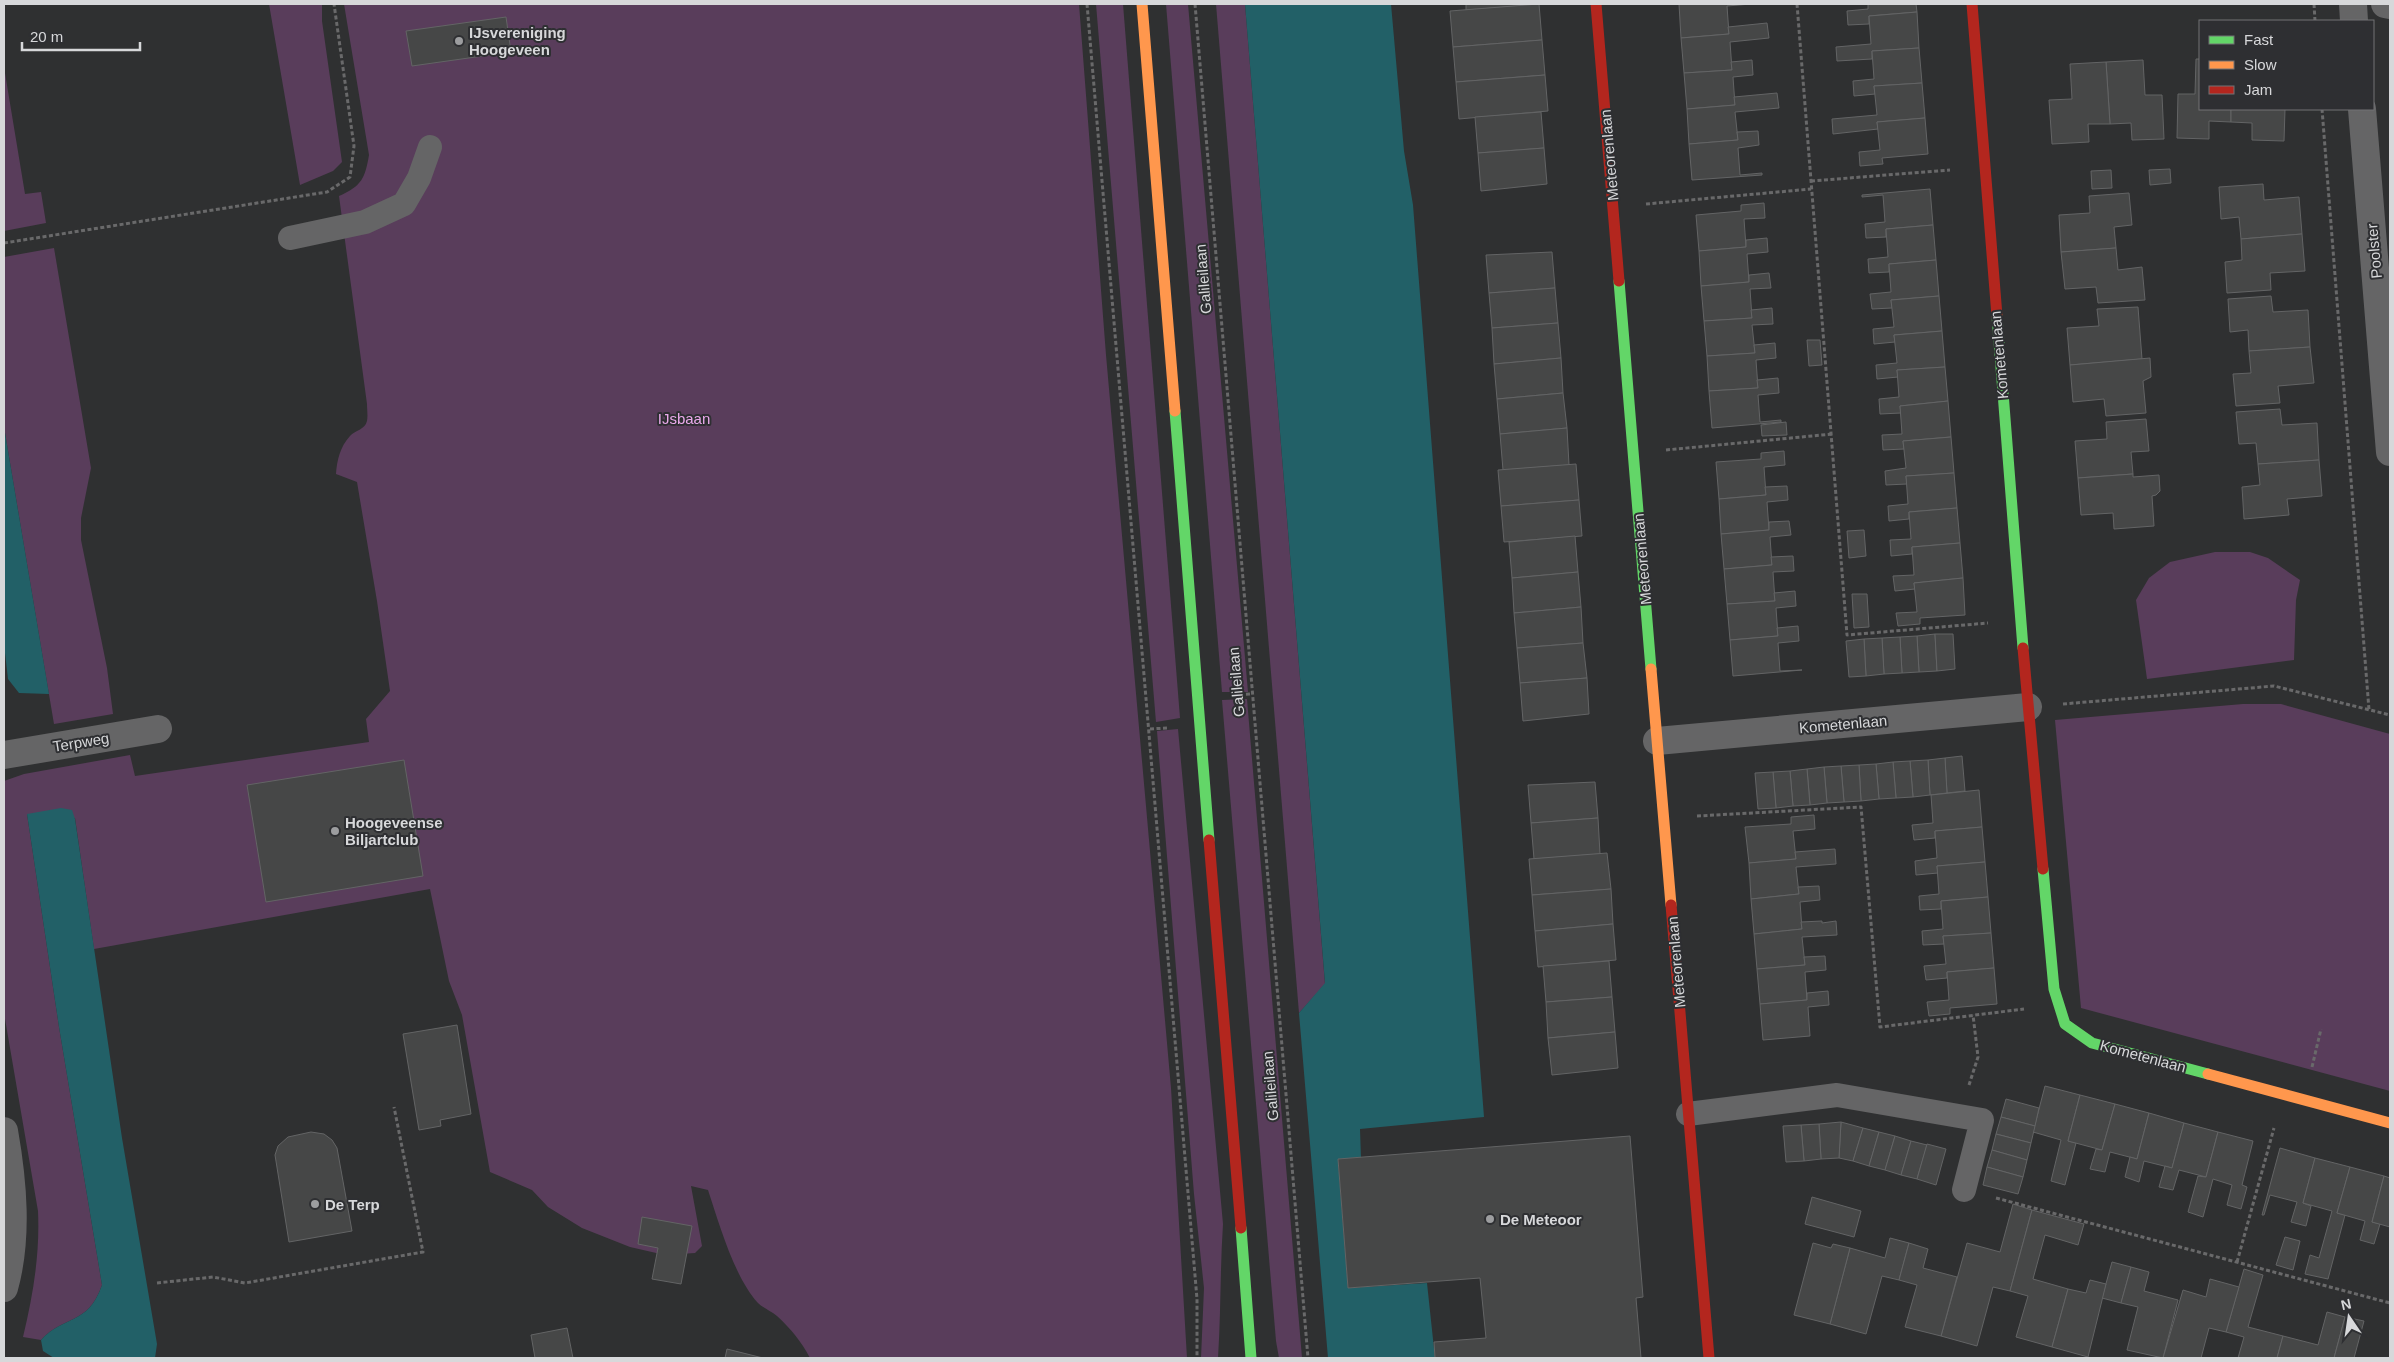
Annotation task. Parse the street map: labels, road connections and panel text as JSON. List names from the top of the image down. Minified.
{"streets":{"street":["Meteorenlaan","Poolster","Kometenlaan","Terpweg"],"path":["Galileilaan"]},"crossings":[["Meteorenlaan","Kometenlaan"]],"parks":["IJsbaan"],"places":["IJsvereniging Hoogeveen","Hoogeveense Biljartclub","De Terp","De Meteoor"],"legend":["Fast","Slow","Jam"],"scale_bar":"20 m","north":"top"}
